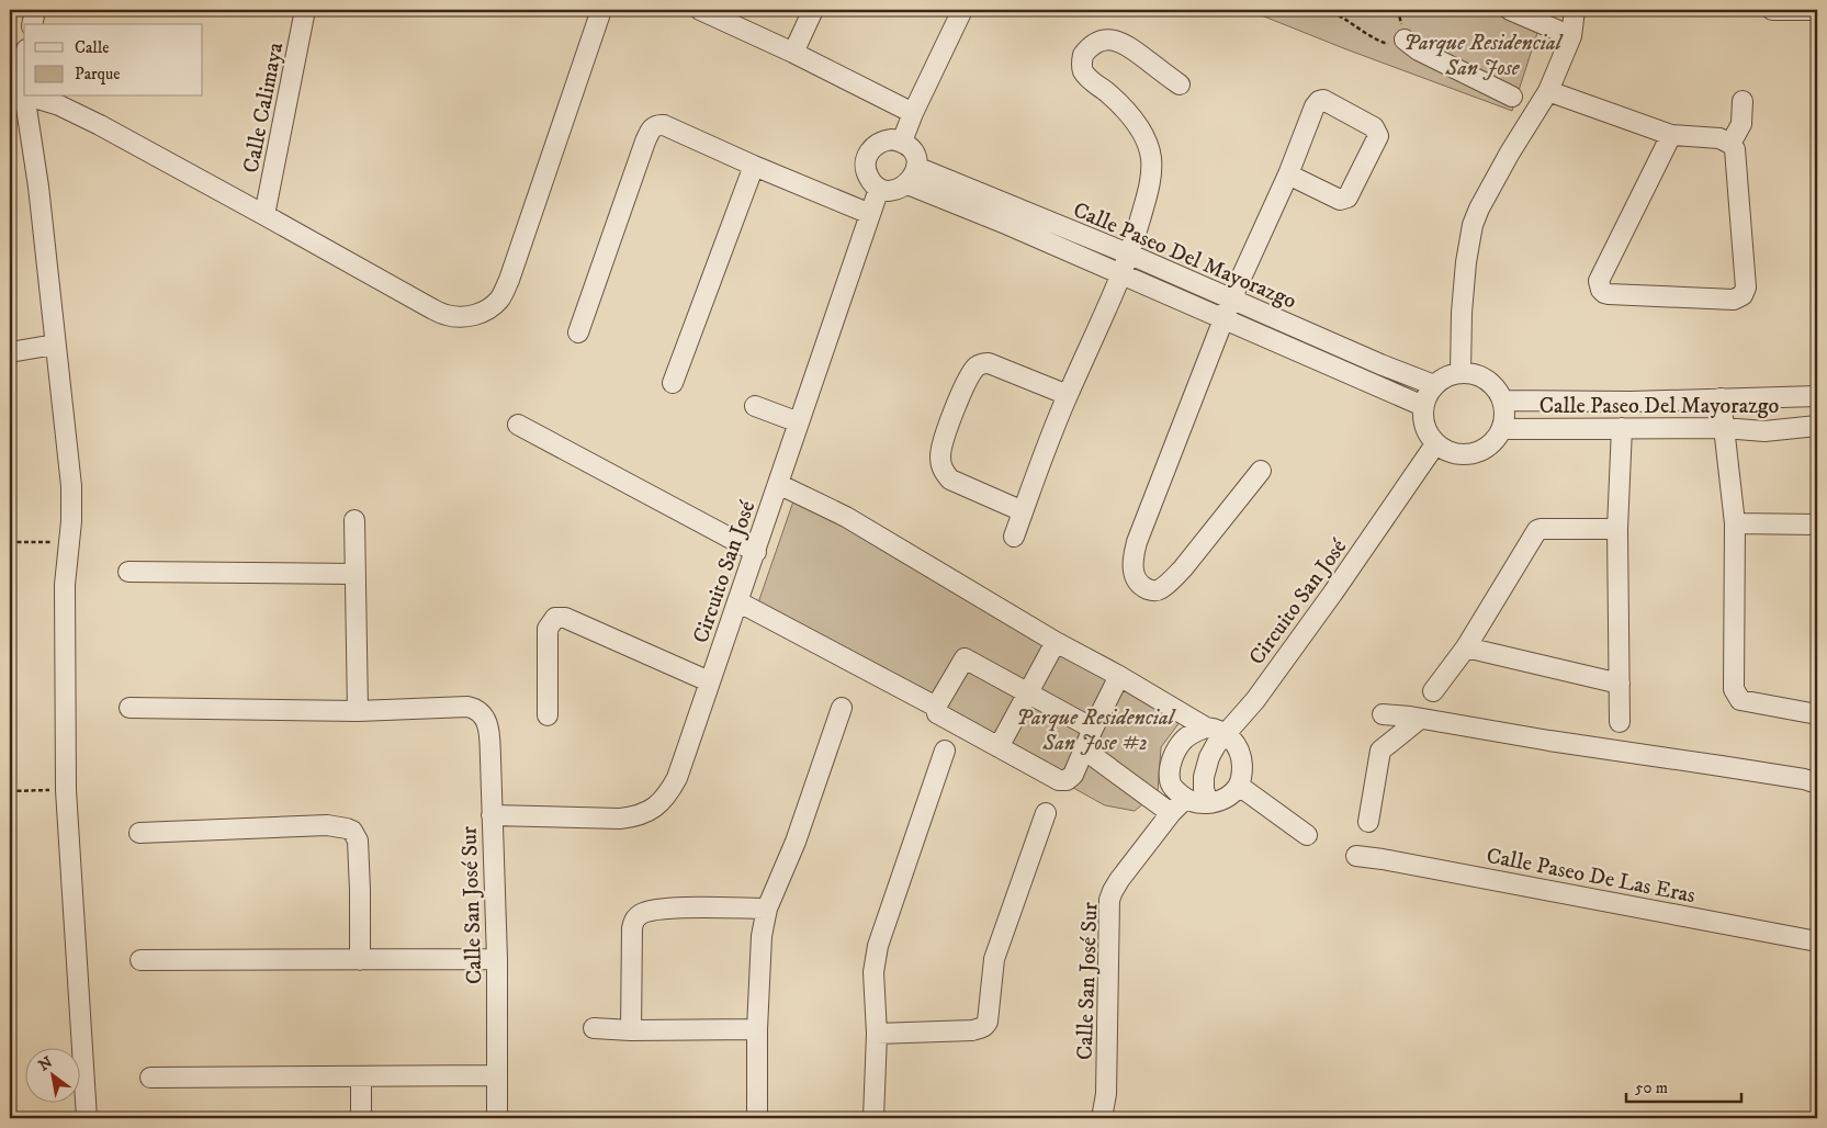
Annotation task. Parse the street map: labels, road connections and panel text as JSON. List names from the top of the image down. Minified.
{"streets":{"street":["Calle Calimaya","Calle Paseo Del Mayorazgo","Circuito San José","Calle Paseo De Las Eras","Calle San José Sur"]},"crossings":[["Calle Paseo Del Mayorazgo","Circuito San José"],["Circuito San José","Calle San José Sur"]],"parks":["Parque Residencial San Jose","Parque Residencial San Jose #2"],"legend":["Calle","Parque"],"scale_bar":"50 m","north":"top left"}
